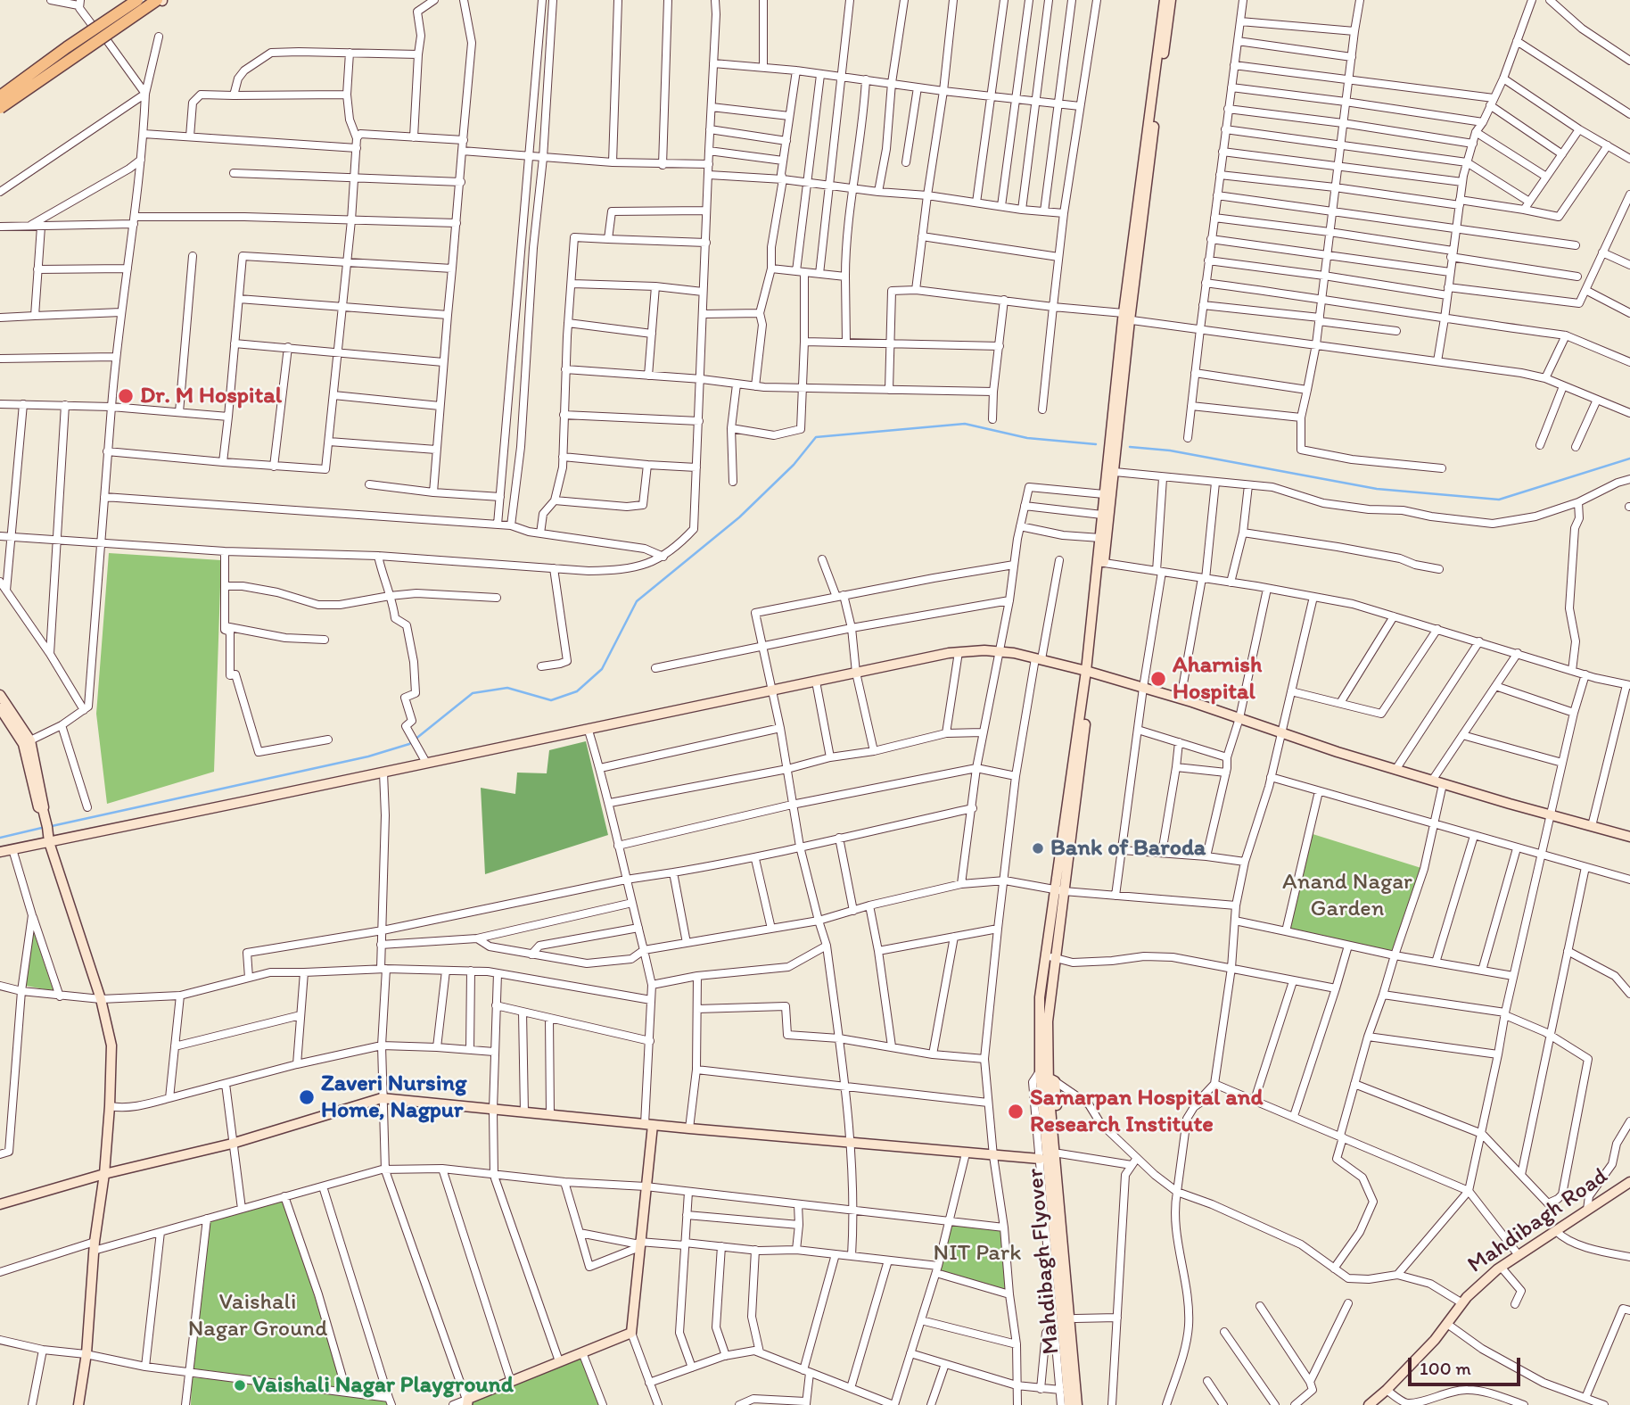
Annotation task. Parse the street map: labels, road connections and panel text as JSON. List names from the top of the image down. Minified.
{"streets":{"street":["Mahdibagh Road","Mahdibagh Flyover"]},"parks":["Anand Nagar Garden","NIT Park","Vaishali Nagar Ground"],"places":["Dr. M Hospital","Aharnish Hospital","Bank of Baroda","Zaveri Nursing Home, Nagpur","Samarpan Hospital and Research Institute","Vaishali Nagar Playground"],"scale_bar":"100 m"}
